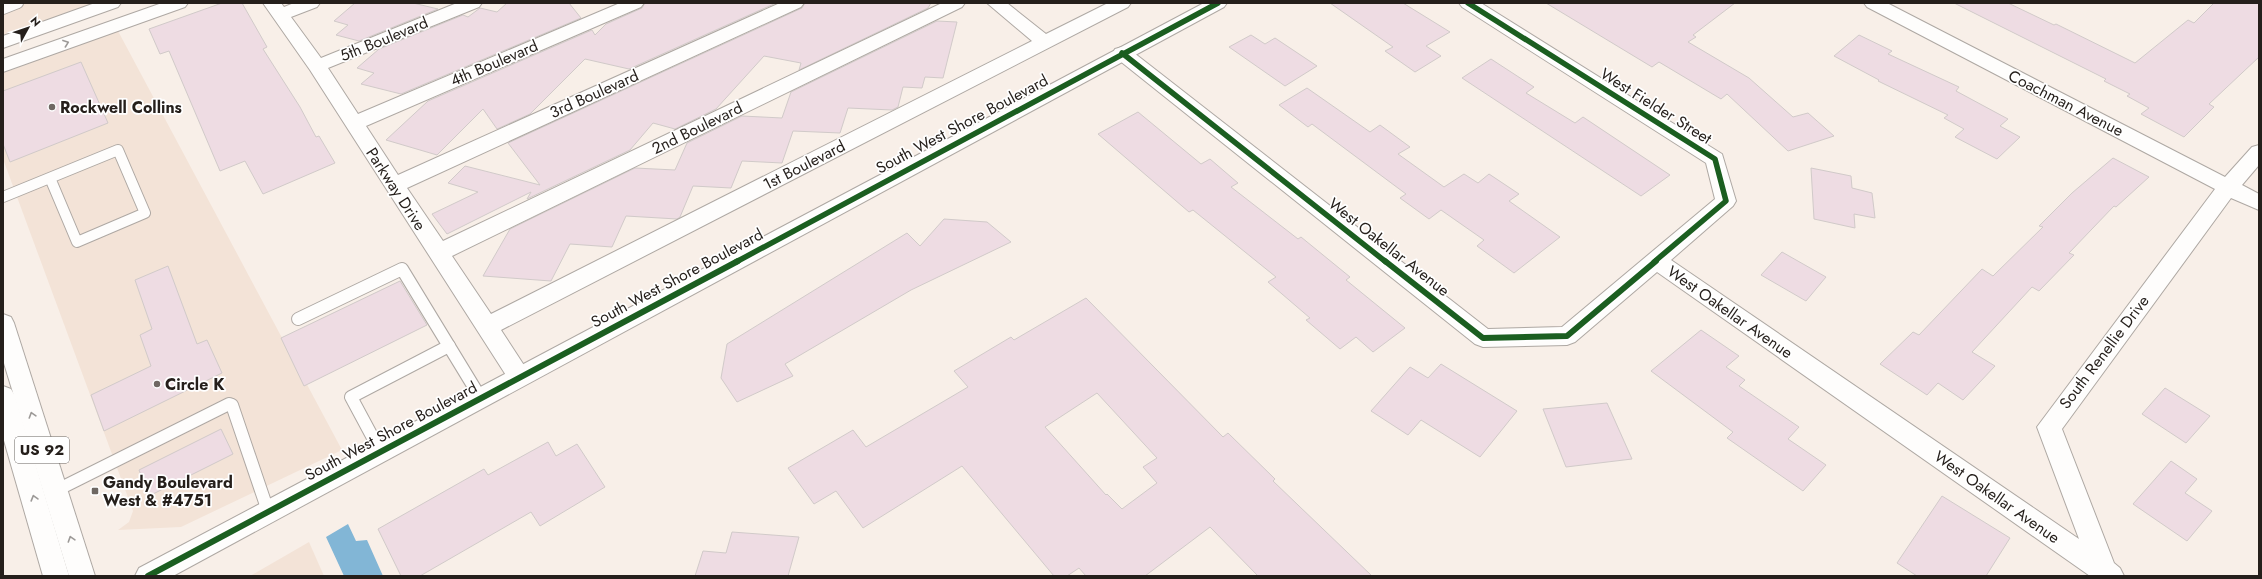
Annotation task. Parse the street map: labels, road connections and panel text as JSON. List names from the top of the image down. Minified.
{"streets":{"main road":["5th Boulevard","4th Boulevard","3rd Boulevard","Coachman Avenue","West Fielder Street","South West Shore Boulevard","2nd Boulevard","1st Boulevard","Parkway Drive","West Oakellar Avenue","South Renellie Drive","US 92"]},"crossings":[["5th Boulevard","Parkway Drive"],["4th Boulevard","Parkway Drive"],["3rd Boulevard","Parkway Drive"],["Coachman Avenue","South Renellie Drive"],["West Fielder Street","West Oakellar Avenue"],["South West Shore Boulevard","Parkway Drive"],["South West Shore Boulevard","West Oakellar Avenue"],["2nd Boulevard","Parkway Drive"],["1st Boulevard","Parkway Drive"],["West Oakellar Avenue","South Renellie Drive"]],"places":{"other":["Rockwell Collins","Circle K"],"transit":["Gandy Boulevard West & #4751"]},"north":"top right"}
